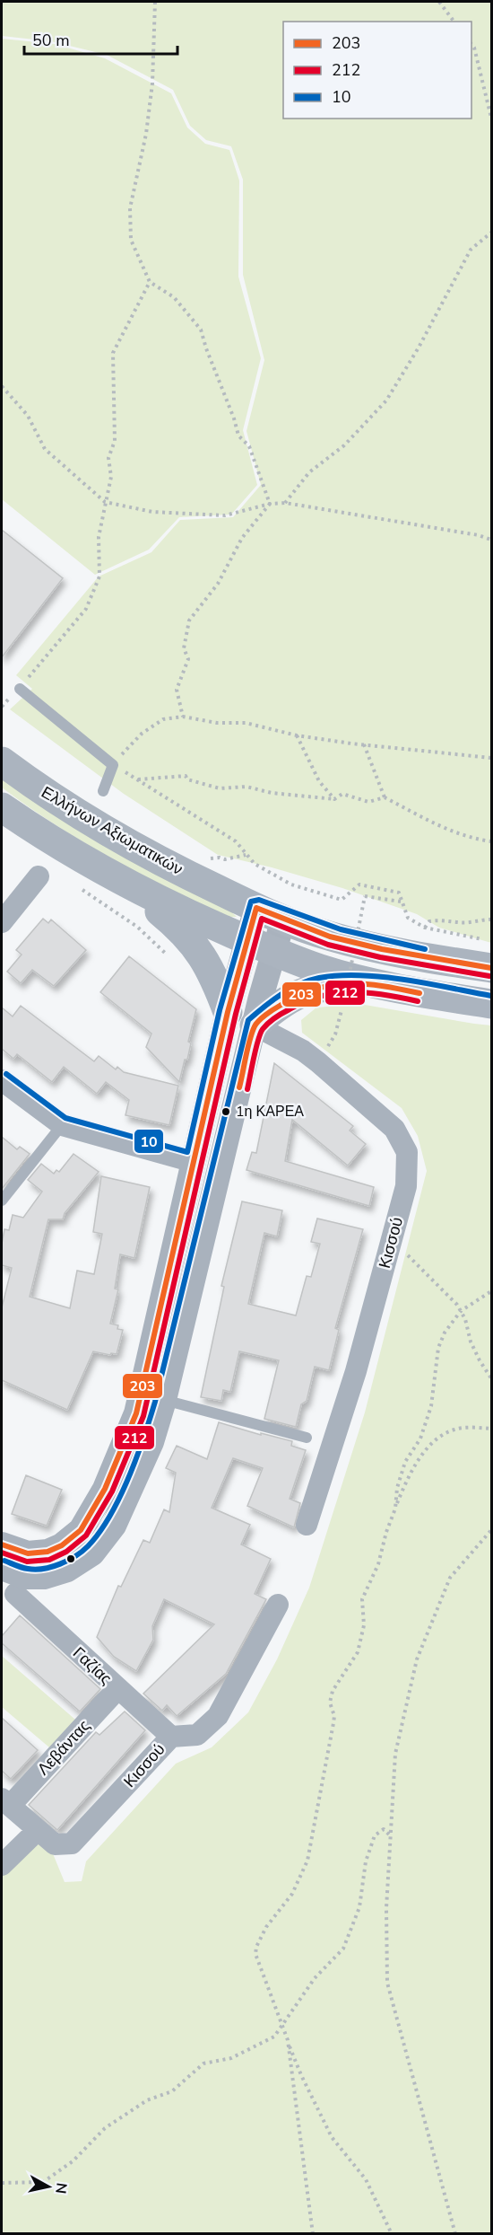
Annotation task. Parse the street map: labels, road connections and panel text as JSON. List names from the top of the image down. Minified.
{"streets":{"main road":["Ελλήνων Αξιωματικών"],"street":["Κισσού","Γαζίας","Λεβάντας"]},"crossings":[["Κισσού","Γαζίας"],["Γαζίας","Λεβάντας"]],"places":["1η ΚΑΡΕΑ"],"lines":["transit line 10","transit line 203","transit line 212"],"legend":["203","212","10"],"scale_bar":"50 m","north":"right"}
